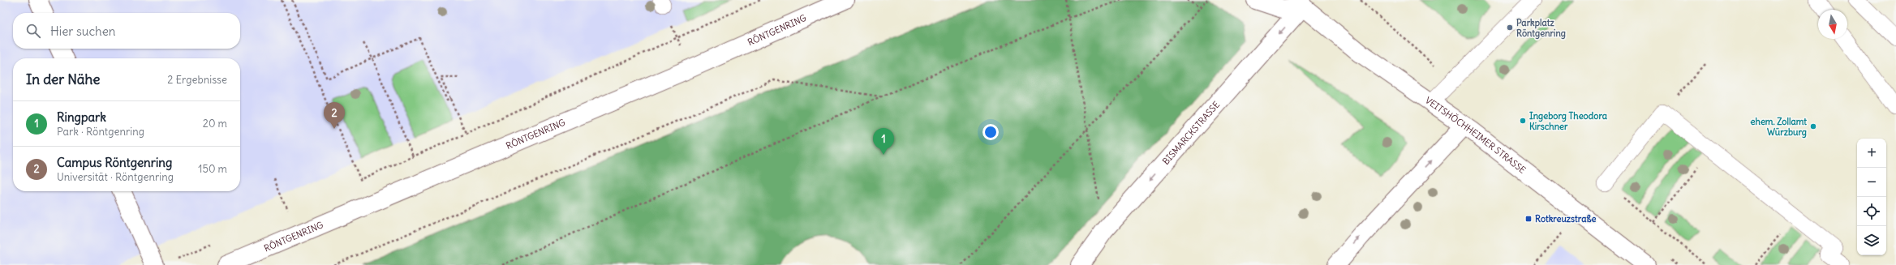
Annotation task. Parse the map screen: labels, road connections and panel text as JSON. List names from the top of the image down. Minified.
{"streets":{"main road":["RÖNTGENRING","BISMARCKSTRASSE","VEITSHÖCHHEIMER STRASSE"]},"crossings":[["BISMARCKSTRASSE","VEITSHÖCHHEIMER STRASSE"]],"one_way":["BISMARCKSTRASSE"],"places":{"other":["Parkplatz Röntgenring","Ingeborg Theodora Kirschner","ehem. Zollamt Würzburg"],"transit":["Rotkreuzstraße"]},"north":"bottom","page":{"search":"Hier suchen","heading":["In der Nähe","2 Ergebnisse"],"list":[{"mark":"1","name":"Ringpark","note":"Park · Röntgenring","value":"20 m"},{"mark":"2","name":"Campus Röntgenring","note":"Universität · Röntgenring","value":"150 m"}],"pins":["2","1"],"map_buttons":["+","−"]}}
